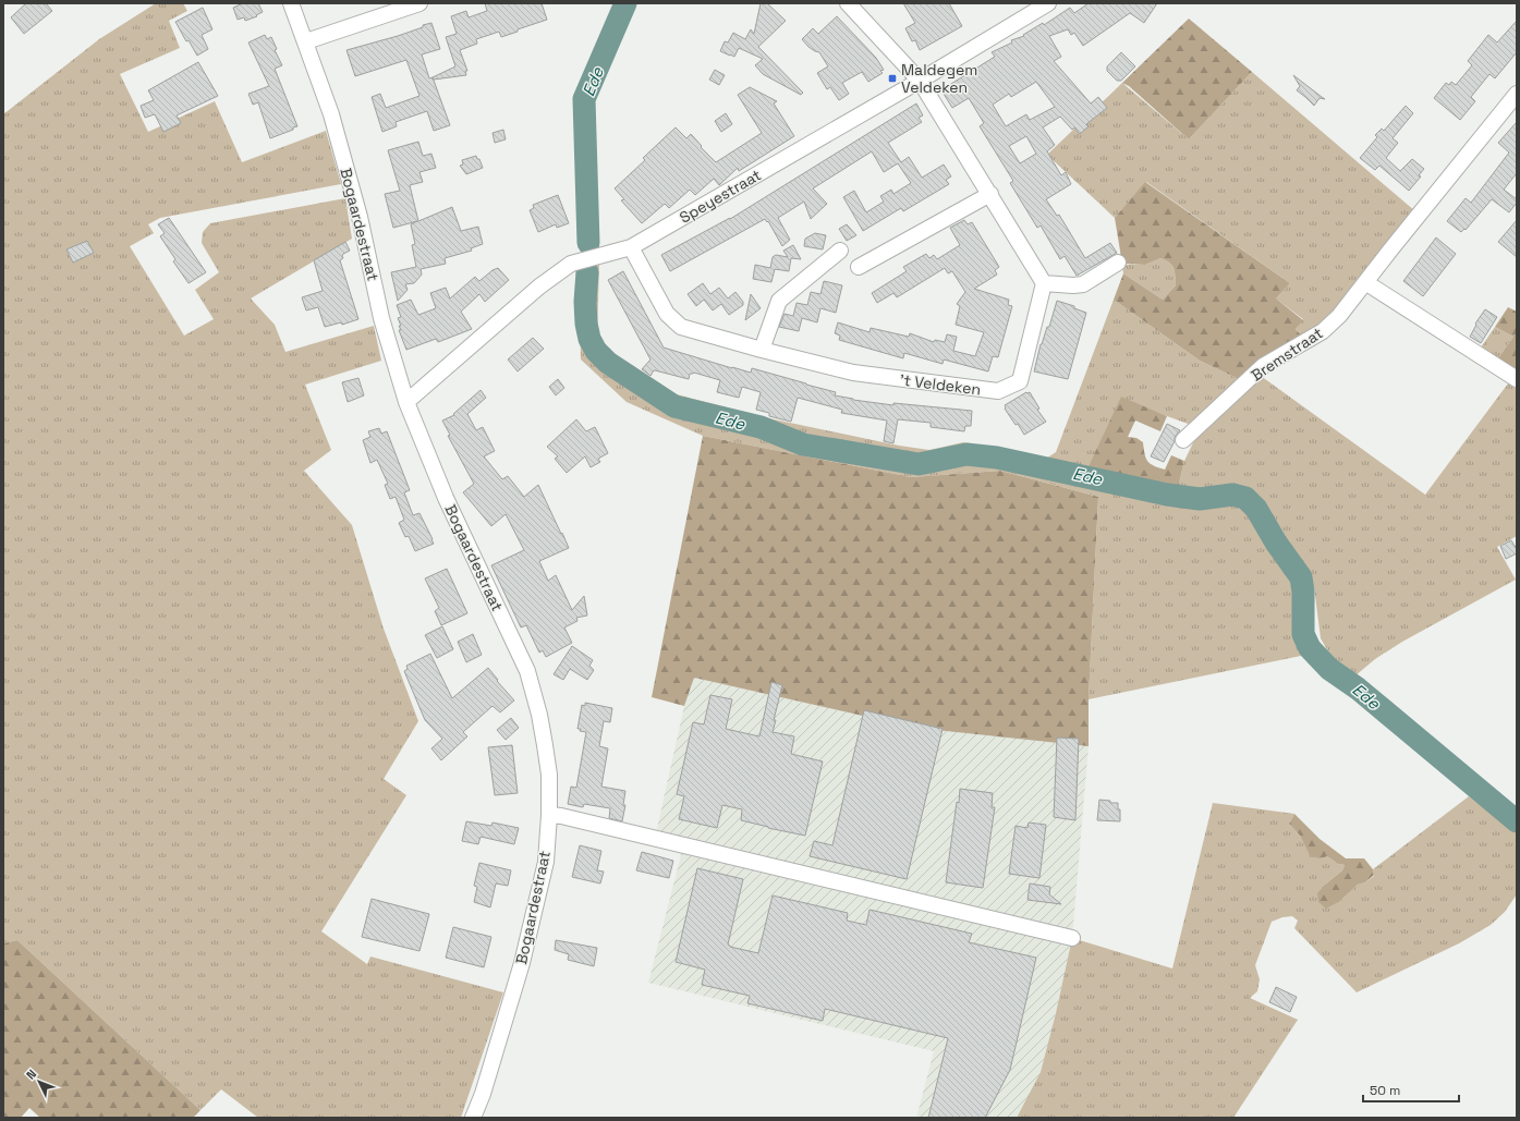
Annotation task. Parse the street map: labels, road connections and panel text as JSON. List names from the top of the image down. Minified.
{"streets":{"street":["Speyestraat","Bogaardestraat","Bremstraat","'t Veldeken"]},"crossings":[["Speyestraat","Bogaardestraat"],["Speyestraat","'t Veldeken"]],"water":["Ede"],"places":{"transit":["Maldegem Veldeken"]},"scale_bar":"50 m","north":"top left"}
